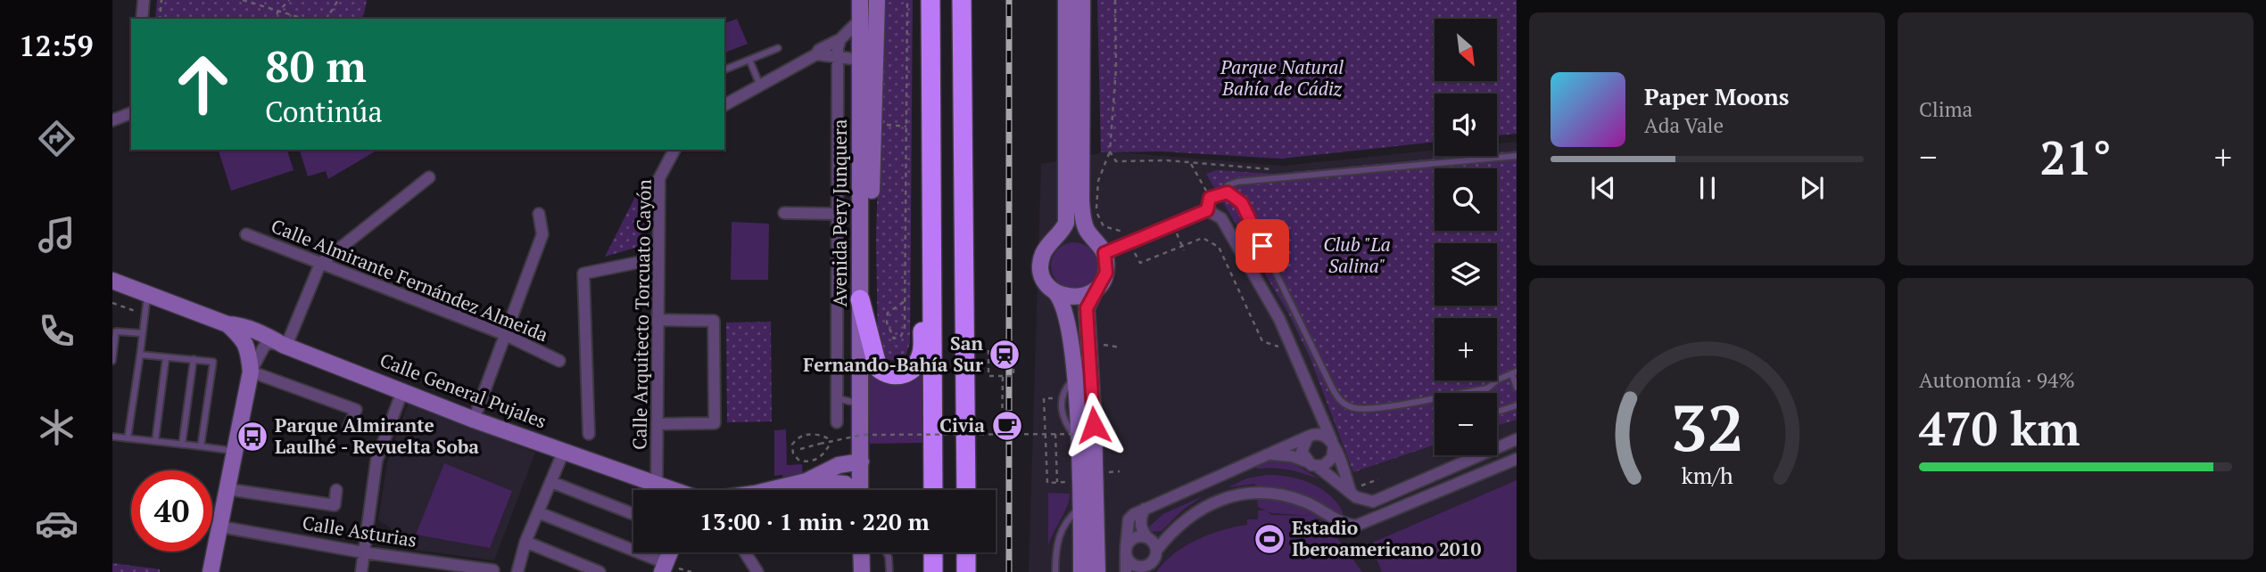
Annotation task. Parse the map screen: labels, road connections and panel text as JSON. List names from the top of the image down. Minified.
{"streets":{"street":["Avenida Pery Junquera","Calle Almirante Fernández Almeida","Calle Arquitecto Torcuato Cayón","Calle General Pujales","Calle Asturias"]},"crossings":[["Calle Arquitecto Torcuato Cayón","Calle General Pujales"]],"parks":["Parque Natural Bahía de Cádiz","Club \"La Salina\""],"places":{"station":["San Fernando-Bahía Sur"],"cafe":["Civia"],"bus stop":["Parque Almirante Laulhé - Revuelta Soba"],"sports":["Estadio Iberoamericano 2010"]},"north":"bottom right","page":{"tabs":"12:59","tile":["Clima",["Autonomía · 94%","470 km"]],"map_buttons":["+","−"],"turn":["80 m","Continúa"],"song":["Paper Moons","Ada Vale"],"heat":["−","21°","+"],"limit":"40","trip":"13:00 · 1 min · 220 m","gauge":["32","km/h"]}}
